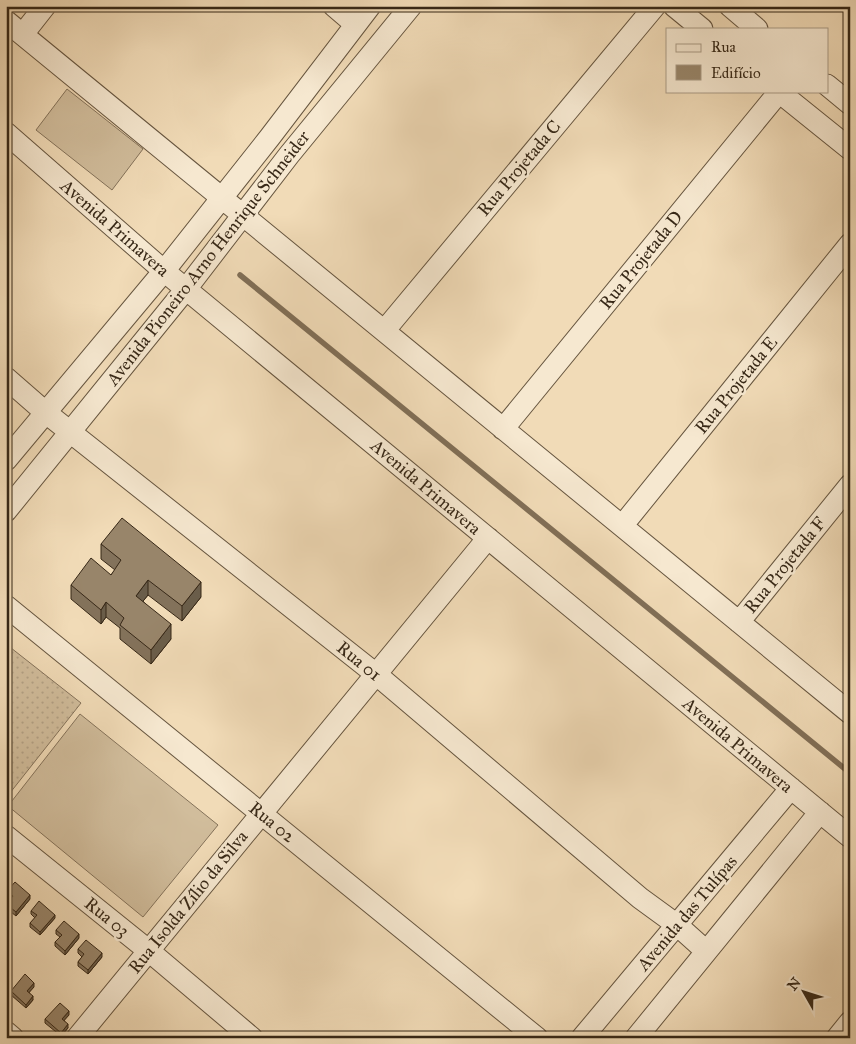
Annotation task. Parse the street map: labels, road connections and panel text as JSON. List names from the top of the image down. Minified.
{"streets":{"street":["Rua Projetada C","Avenida Primavera","Avenida Pioneiro Arno Henrique Schneider","Rua Projetada D","Rua Projetada E","Rua Projetada F","Rua 01","Rua 02","Rua Isolda Zílio da Silva","Avenida das Tulípas","Rua 03"]},"crossings":[["Avenida Primavera","Avenida Pioneiro Arno Henrique Schneider"],["Avenida Primavera","Rua Isolda Zílio da Silva"],["Avenida Primavera","Avenida das Tulípas"],["Avenida Pioneiro Arno Henrique Schneider","Rua 01"],["Rua 01","Rua Isolda Zílio da Silva"],["Rua 01","Avenida das Tulípas"],["Rua 02","Rua Isolda Zílio da Silva"],["Rua Isolda Zílio da Silva","Rua 03"]],"legend":["Rua","Edifício"],"north":"top left"}
